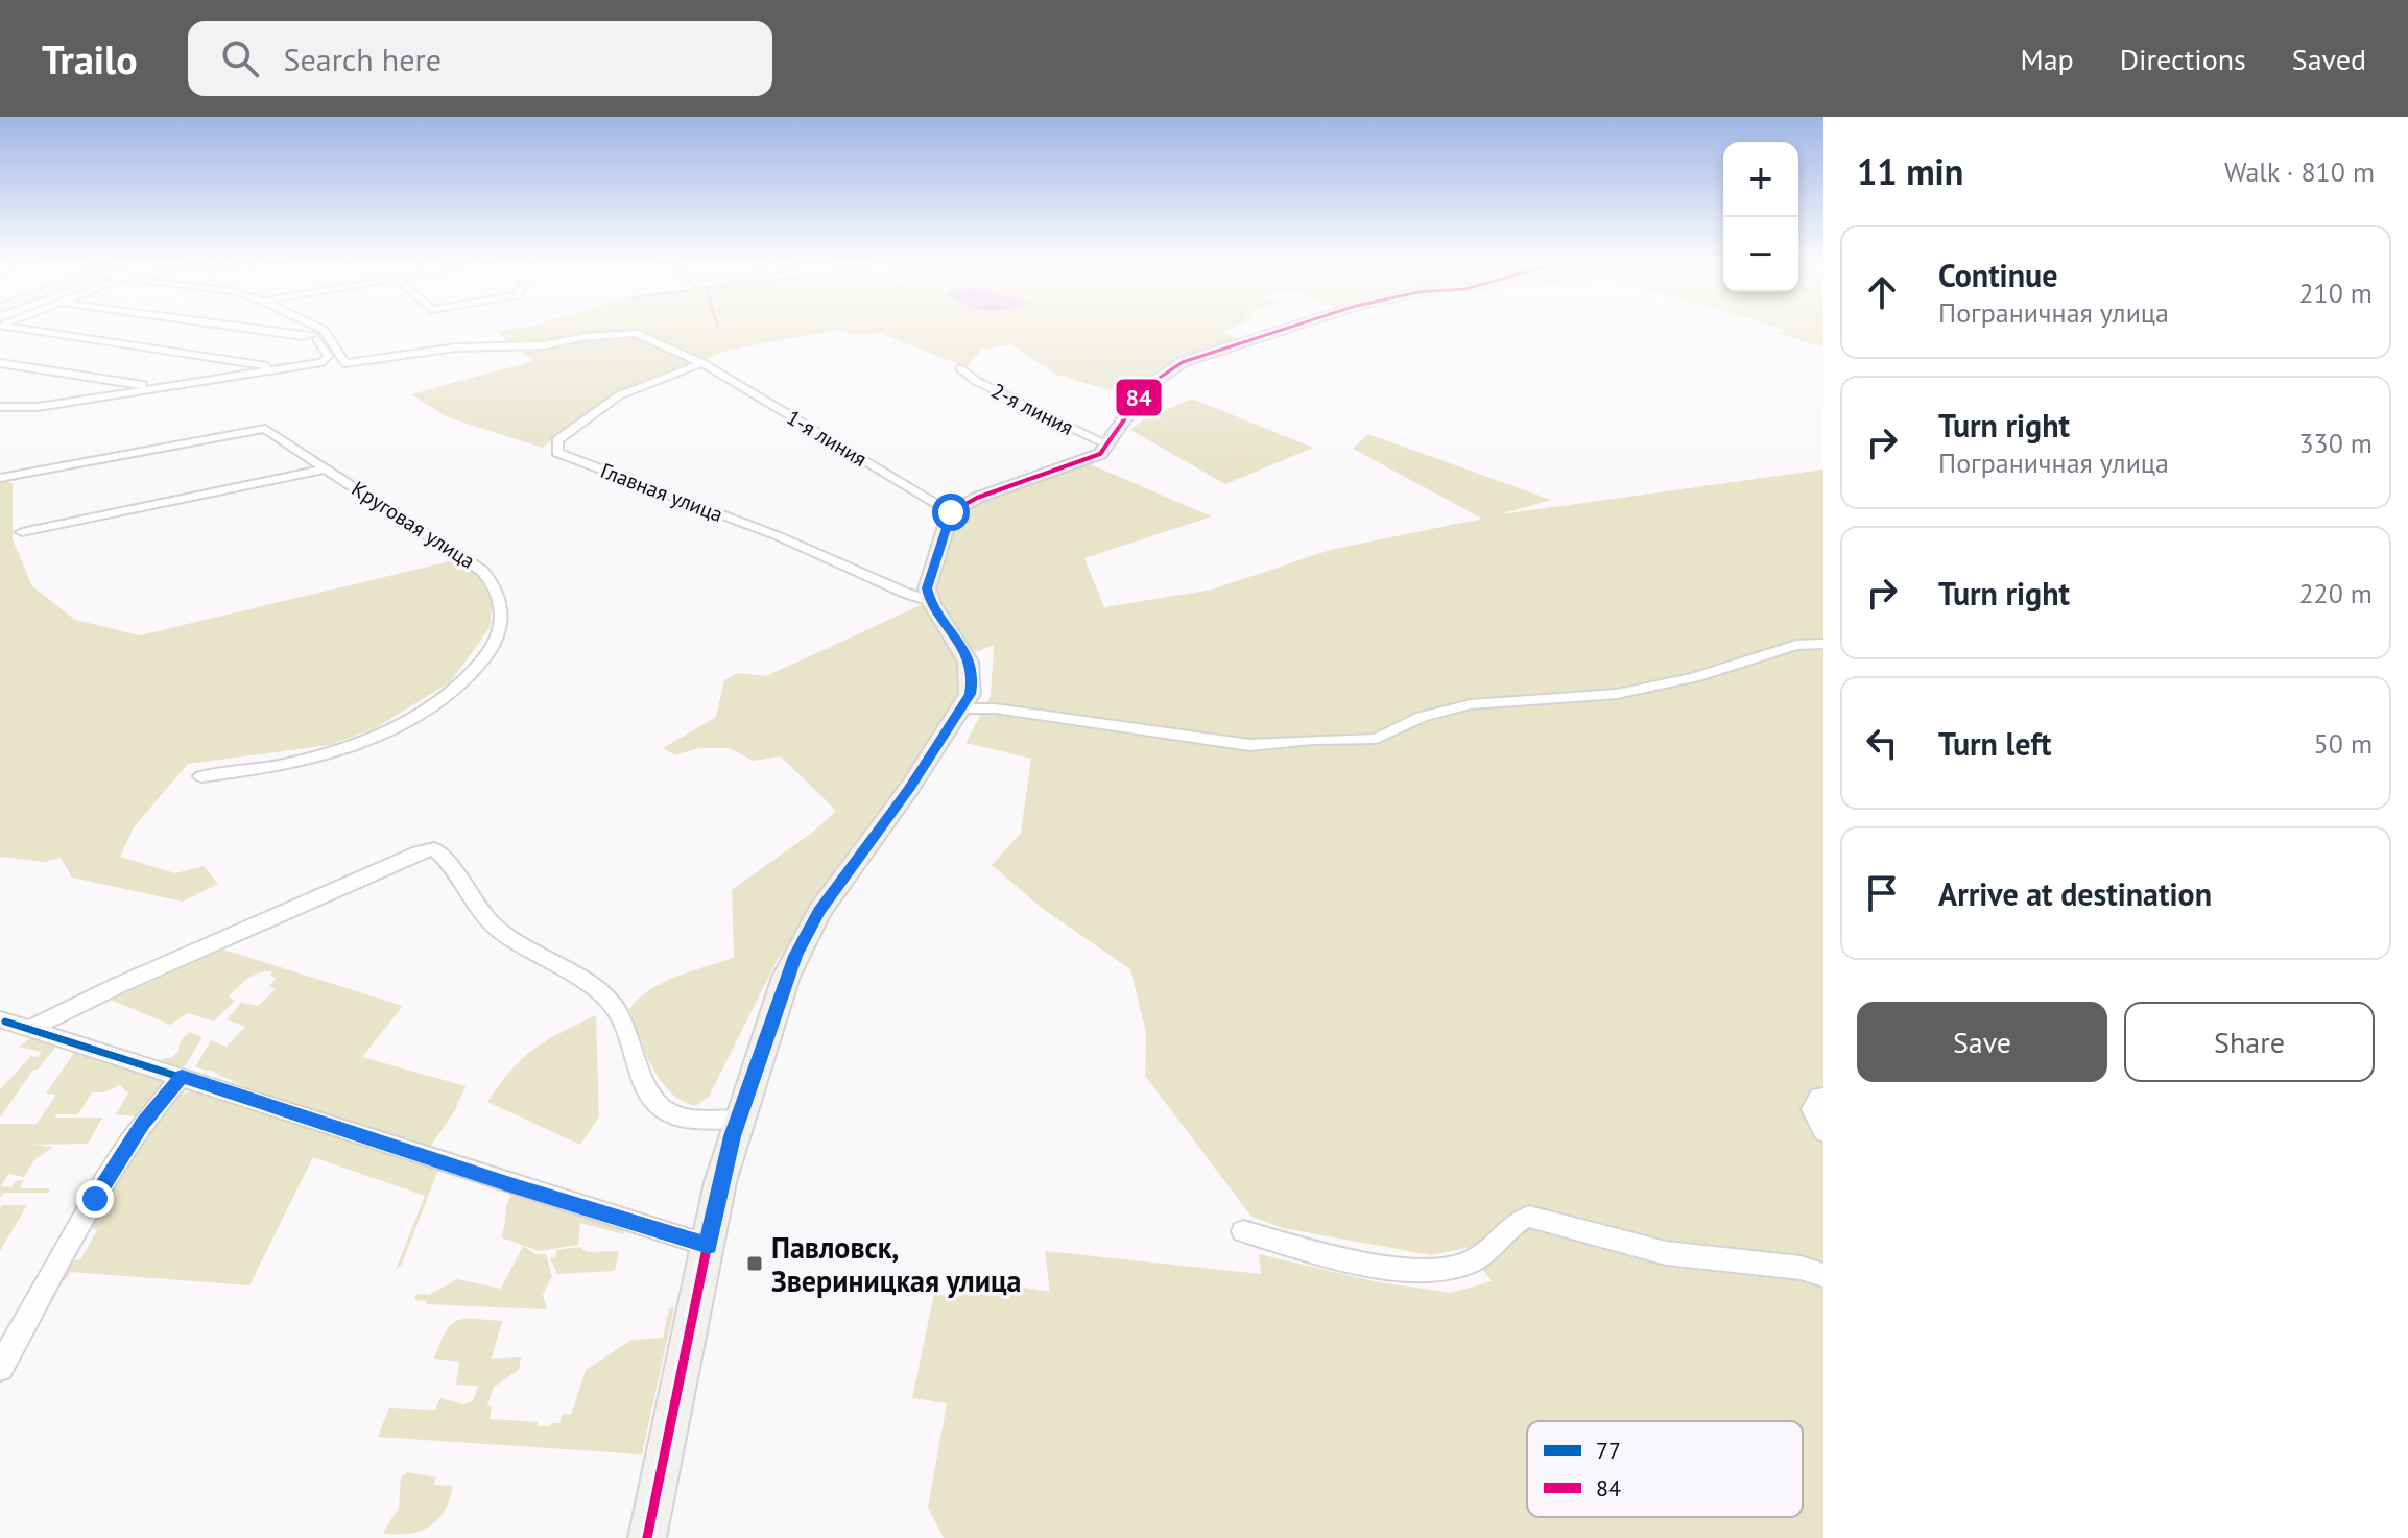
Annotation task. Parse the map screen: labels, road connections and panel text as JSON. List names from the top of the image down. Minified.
{"streets":{"street":["2-я линия","1-я линия","Главная улица","Круговая улица"]},"crossings":[["1-я линия","Главная улица"]],"places":{"transit":["Павловск, Звериницкая улица"]},"lines":["transit line 84","transit line 77"],"legend":["77","84"],"page":{"header":"Trailo","search":"Search here","nav":["Map","Directions","Saved"],"heading":["11 min","Walk · 810 m"],"map_buttons":["+","−"],"list":[["Continue","Пограничная улица","210 m"],["Turn right","Пограничная улица","330 m"],["Turn right","220 m"],["Turn left","50 m"],"Arrive at destination"],"buttons":["Save","Share"]}}
